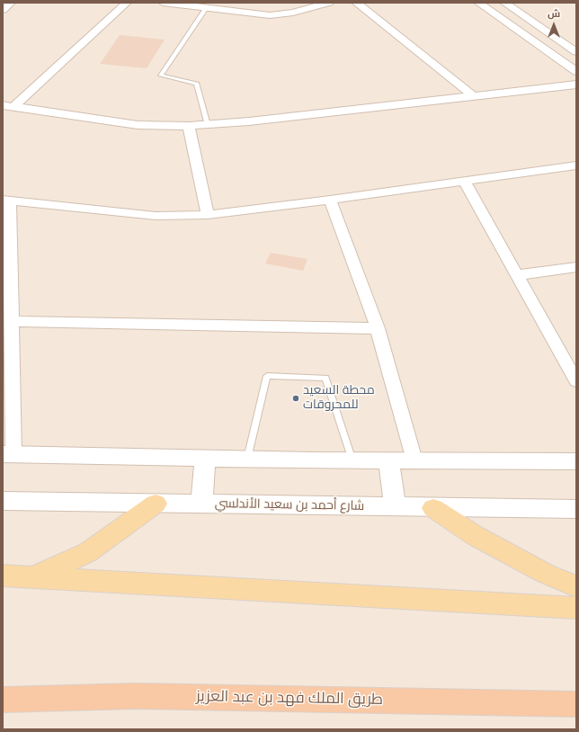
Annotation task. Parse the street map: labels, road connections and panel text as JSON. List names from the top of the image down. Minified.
{"streets":{"highway":["طريق الملك فهد بن عبد العزيز"],"street":["شارع أحمد بن سعيد الأندلسي"]},"places":["محطة السعيد للمحروقات"],"north":"top"}
